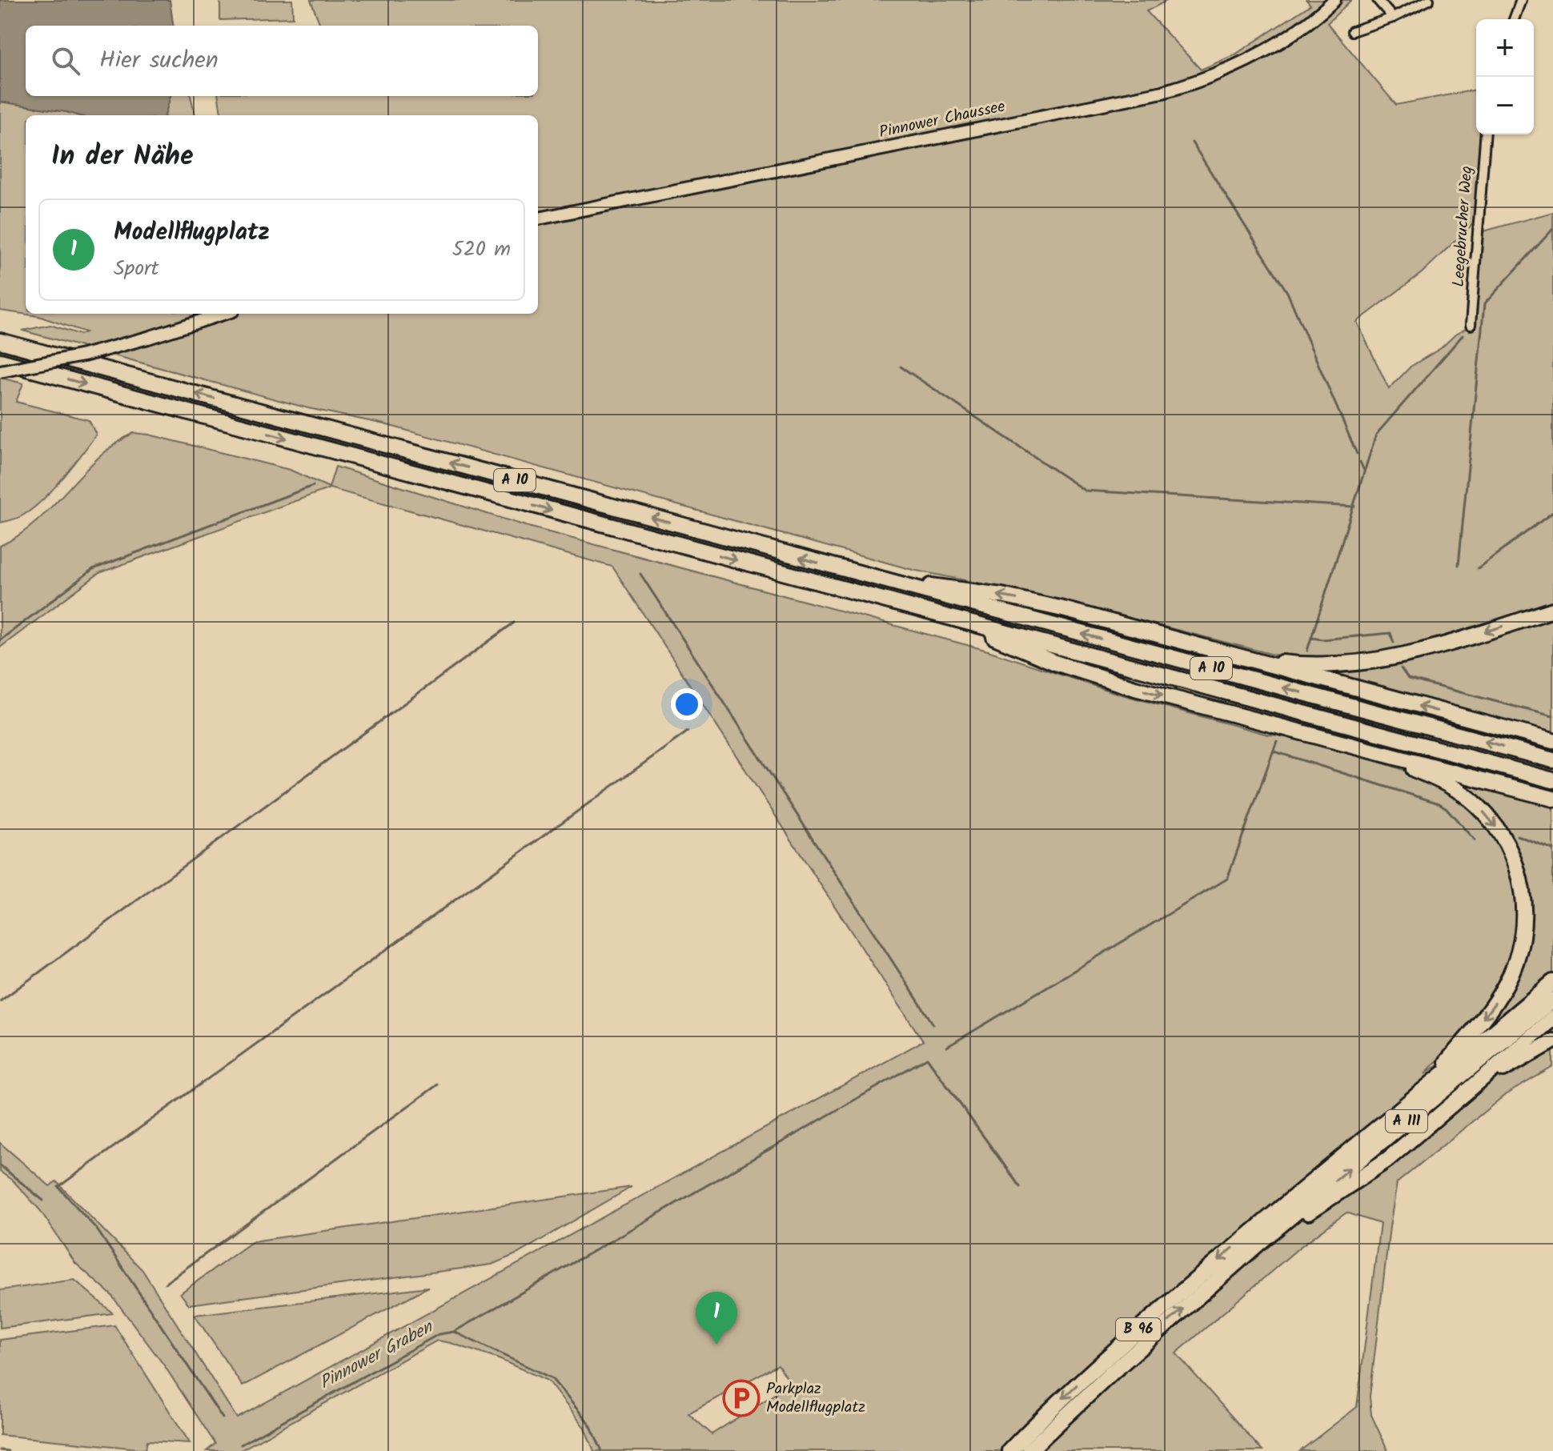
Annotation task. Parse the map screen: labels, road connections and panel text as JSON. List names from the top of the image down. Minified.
{"streets":{"highway":["A 10","A 111","B 96"],"main road":["Pinnower Chaussee"],"street":["Leegebrucher Weg"]},"crossings":[["A 111","B 96"]],"water":["Pinnower Graben"],"places":{"parking":["Parkplaz Modellflugplatz"]},"page":{"map_buttons":["+","−"],"search":"Hier suchen","heading":"In der Nähe","list":[{"mark":"1","name":"Modellflugplatz","note":"Sport","value":"520 m"}],"pins":"1"}}
